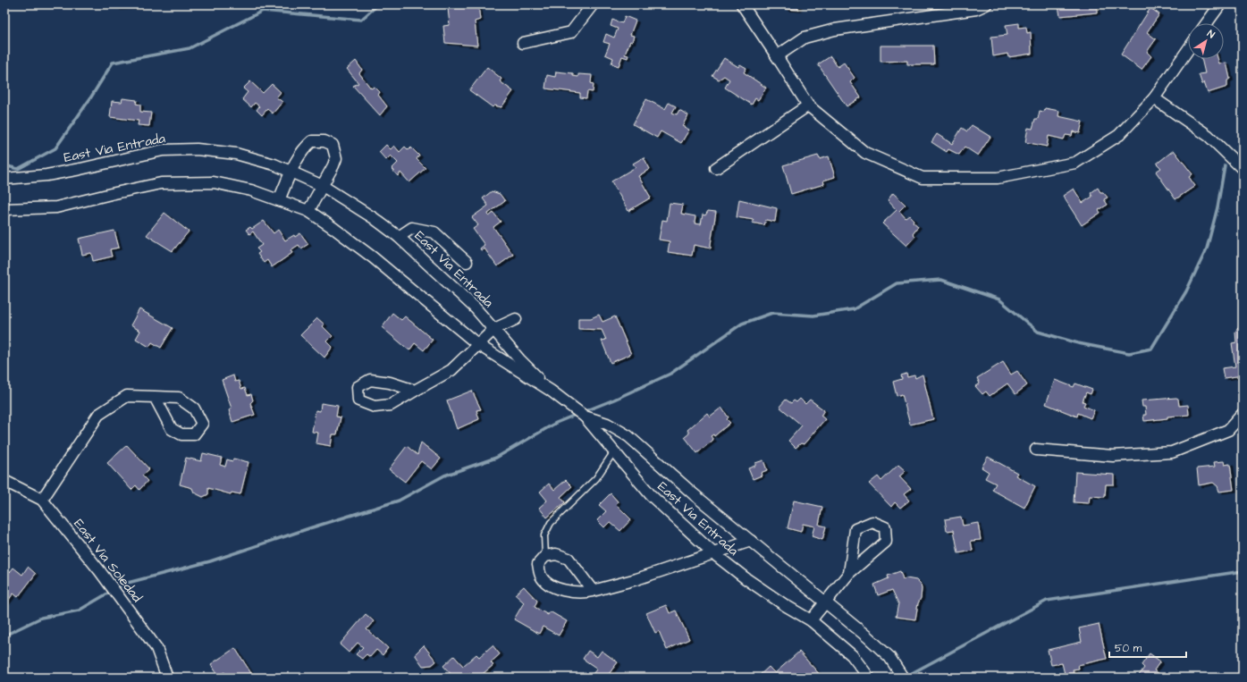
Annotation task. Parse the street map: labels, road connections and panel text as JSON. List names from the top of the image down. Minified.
{"streets":{"street":["East Via Entrada","East Via Soledad"]},"scale_bar":"50 m","north":"top right"}
